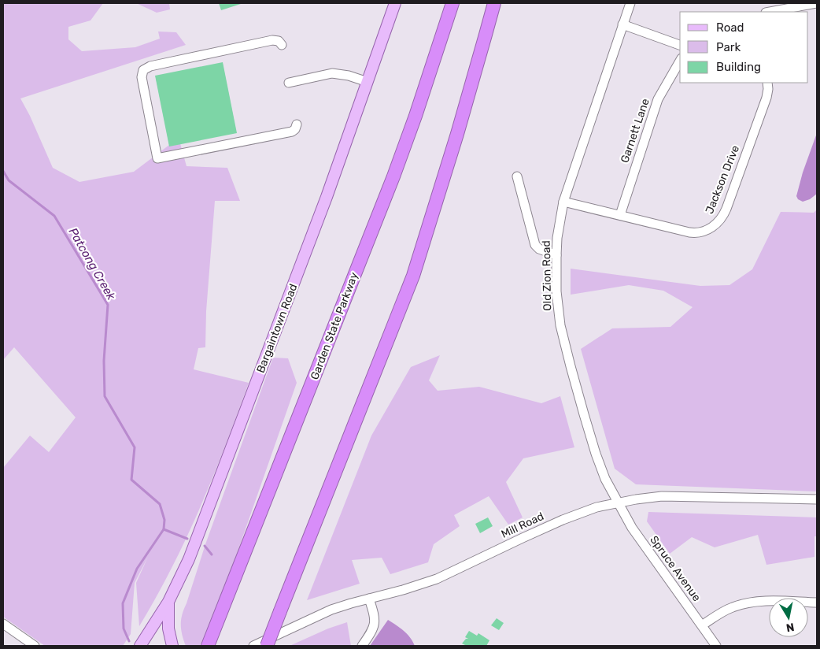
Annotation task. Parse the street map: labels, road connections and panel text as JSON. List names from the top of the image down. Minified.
{"streets":{"highway":["Garden State Parkway"],"main road":["Bargaintown Road"],"street":["Garnett Lane","Jackson Drive","Old Zion Road","Mill Road","Spruce Avenue"]},"crossings":[["Garnett Lane","Jackson Drive"],["Jackson Drive","Old Zion Road"],["Old Zion Road","Mill Road"],["Old Zion Road","Spruce Avenue"],["Mill Road","Spruce Avenue"]],"water":["Patcong Creek"],"legend":["Road","Park","Building"],"north":"bottom"}
